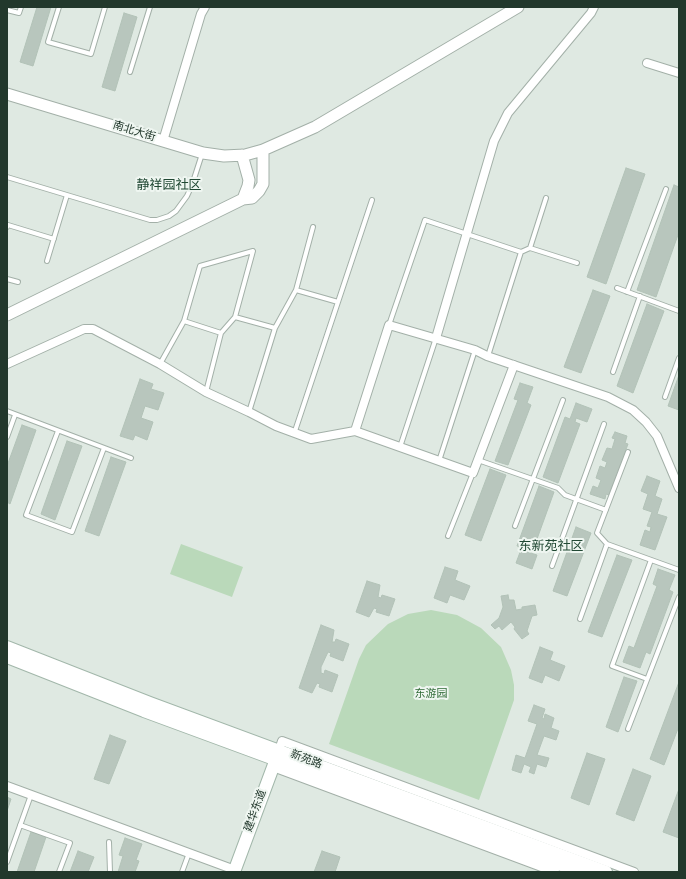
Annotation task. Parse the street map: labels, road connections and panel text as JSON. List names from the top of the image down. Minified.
{"streets":{"main road":["新苑路","建华东道"],"street":["南北大街"]},"crossings":[["新苑路","建华东道"]],"districts":["静祥园社区","东新苑社区"],"parks":["东游园"]}
